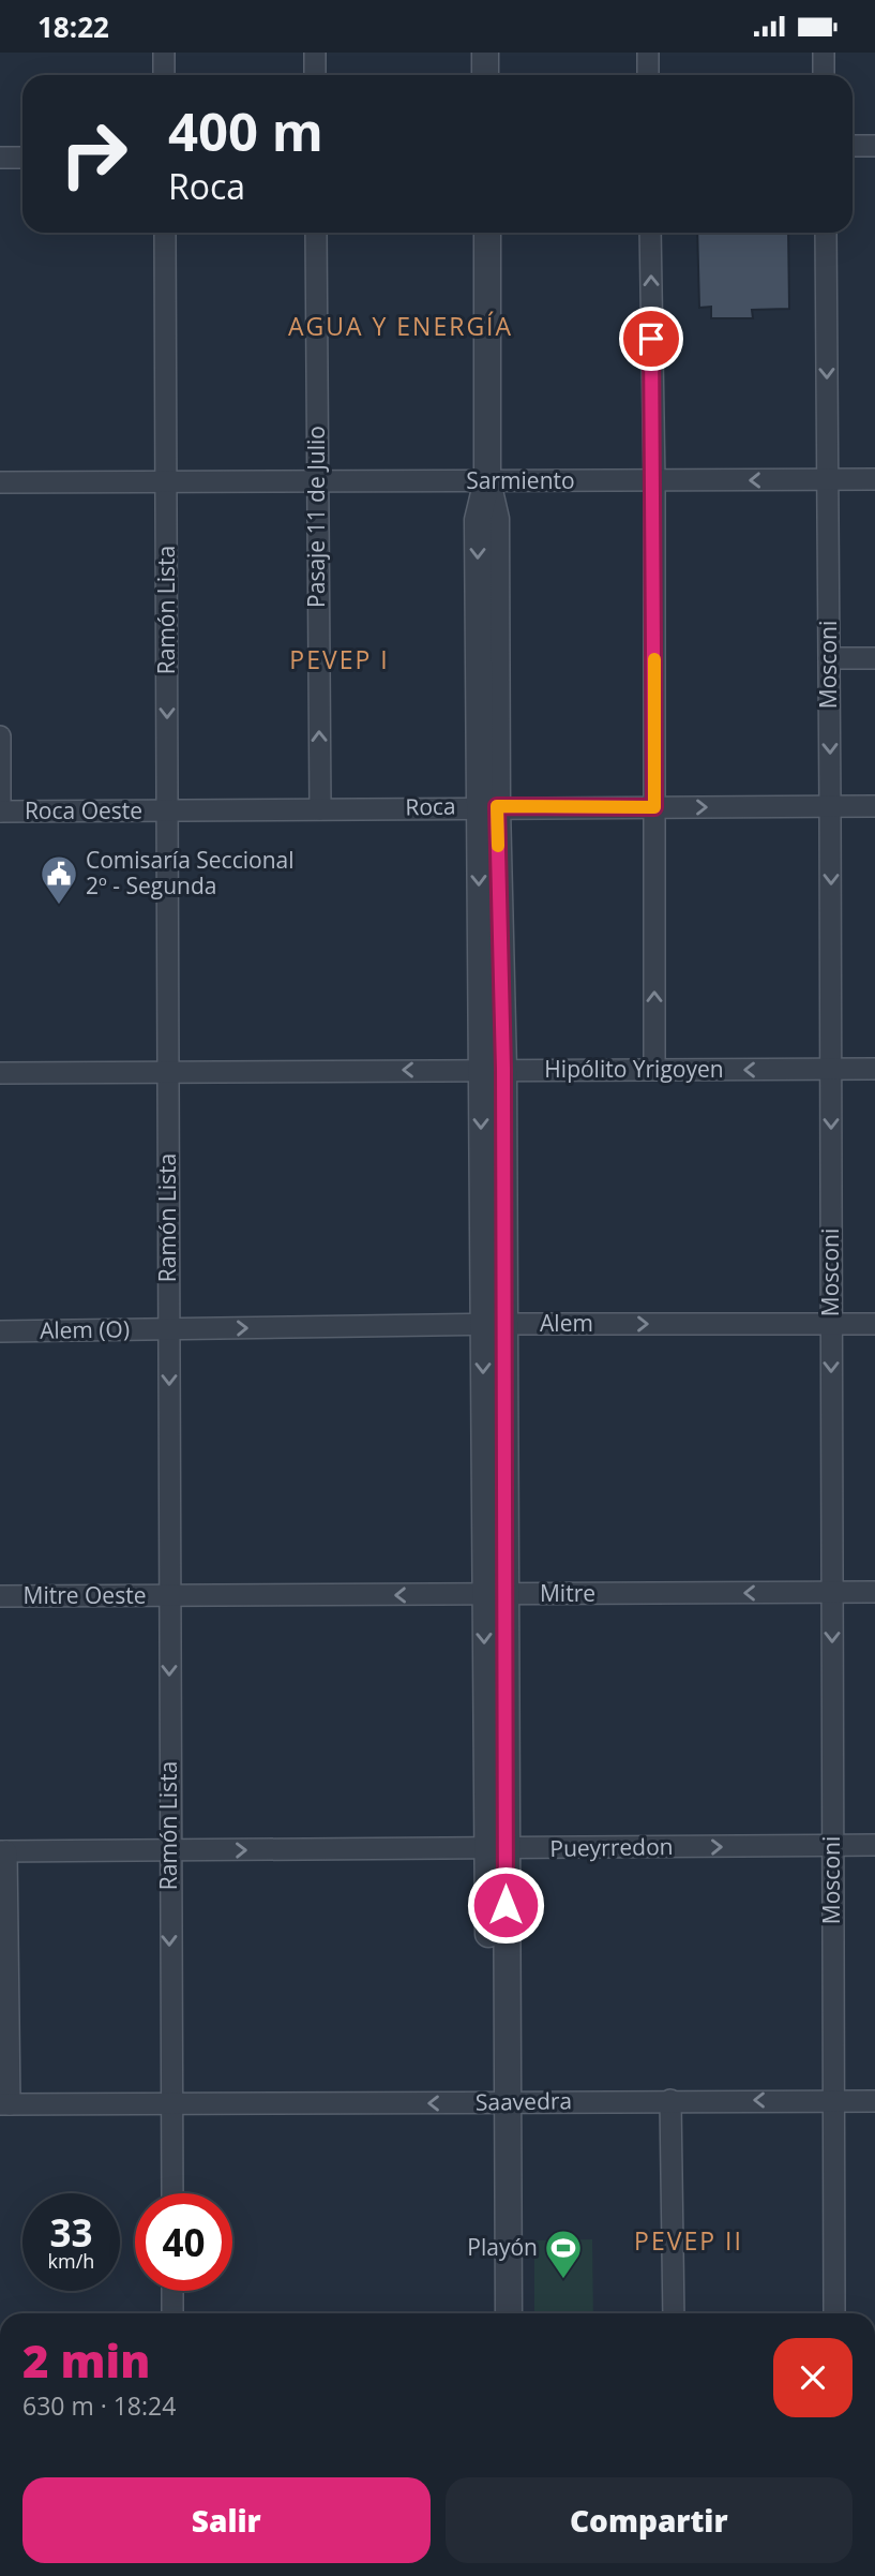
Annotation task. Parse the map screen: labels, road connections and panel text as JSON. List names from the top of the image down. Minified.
{"streets":{"street":["Sarmiento","Pasaje 11 de Julio","Ramón Lista","Mosconi","Roca","Roca Oeste","Hipólito Yrigoyen","Alem","Alem (O)","Mitre","Mitre Oeste","Pueyrredon","Saavedra"]},"crossings":[["Sarmiento","Pasaje 11 de Julio"],["Sarmiento","Ramón Lista"],["Sarmiento","Mosconi"],["Pasaje 11 de Julio","Roca"],["Ramón Lista","Roca"],["Ramón Lista","Roca Oeste"],["Ramón Lista","Hipólito Yrigoyen"],["Ramón Lista","Alem"],["Ramón Lista","Alem (O)"],["Ramón Lista","Mitre"],["Ramón Lista","Mitre Oeste"],["Ramón Lista","Pueyrredon"],["Ramón Lista","Saavedra"],["Mosconi","Roca"],["Mosconi","Hipólito Yrigoyen"],["Mosconi","Alem"],["Mosconi","Mitre"],["Mosconi","Pueyrredon"],["Mosconi","Saavedra"],["Roca","Roca Oeste"],["Alem","Alem (O)"],["Mitre","Mitre Oeste"]],"one_way":["Ramón Lista","Hipólito Yrigoyen","Alem","Mitre","Pueyrredon","Saavedra"],"districts":["AGUA Y ENERGÍA","PEVEP I","PEVEP II"],"places":{"public building":["Comisaría Seccional 2º - Segunda"],"sports":["Playón"]},"page":{"status":"18:22","turn":["400 m","Roca"],"speed":"33 km/h","limit":"40","heading":["2 min","630 m · 18:24"],"buttons":["Salir","Compartir"]}}
